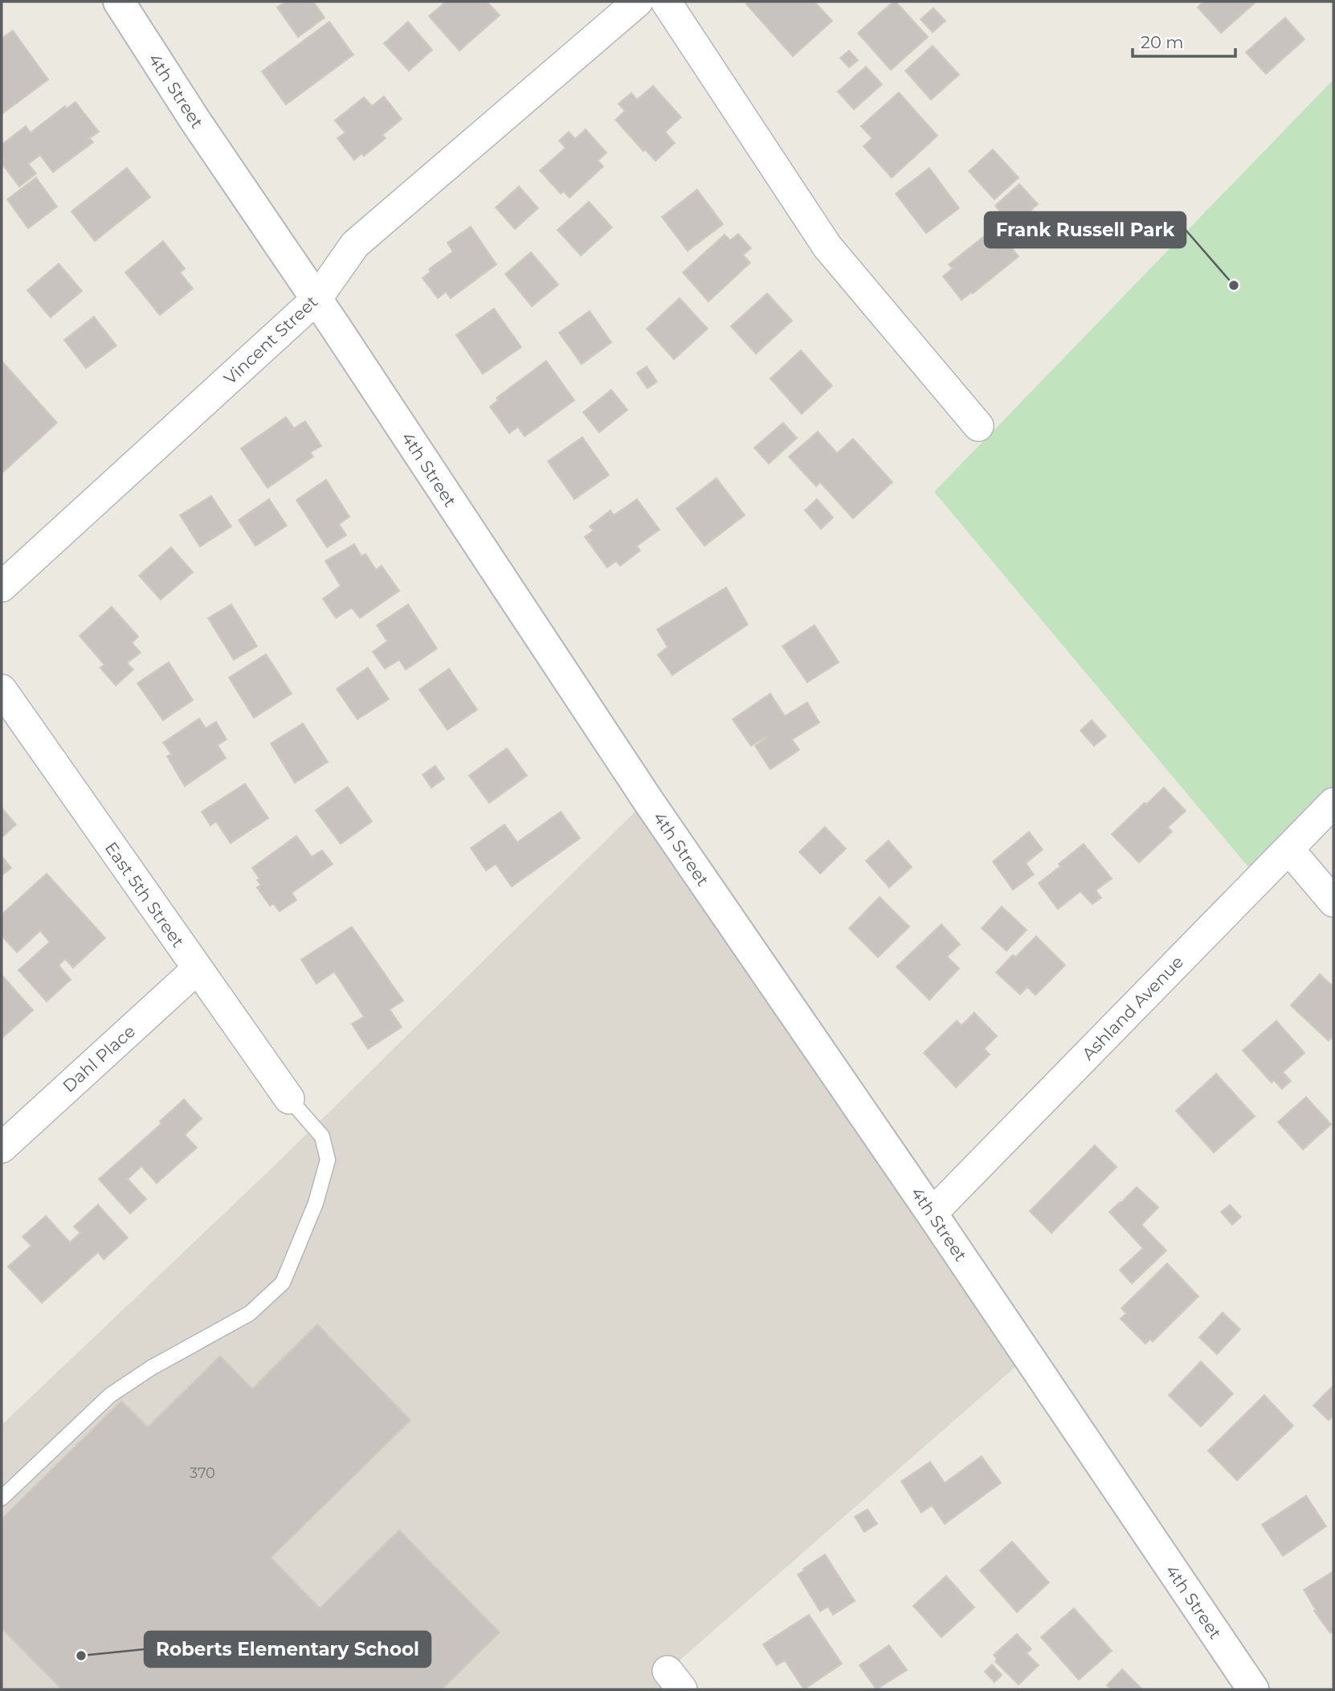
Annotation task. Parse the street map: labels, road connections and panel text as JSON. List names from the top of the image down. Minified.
{"streets":{"street":["4th Street","Vincent Street","East 5th Street","Ashland Avenue","Dahl Place"]},"crossings":[["4th Street","Vincent Street"],["4th Street","Ashland Avenue"],["East 5th Street","Dahl Place"]],"places":["Frank Russell Park","Roberts Elementary School"],"house_numbers":["370"],"scale_bar":"20 m"}
